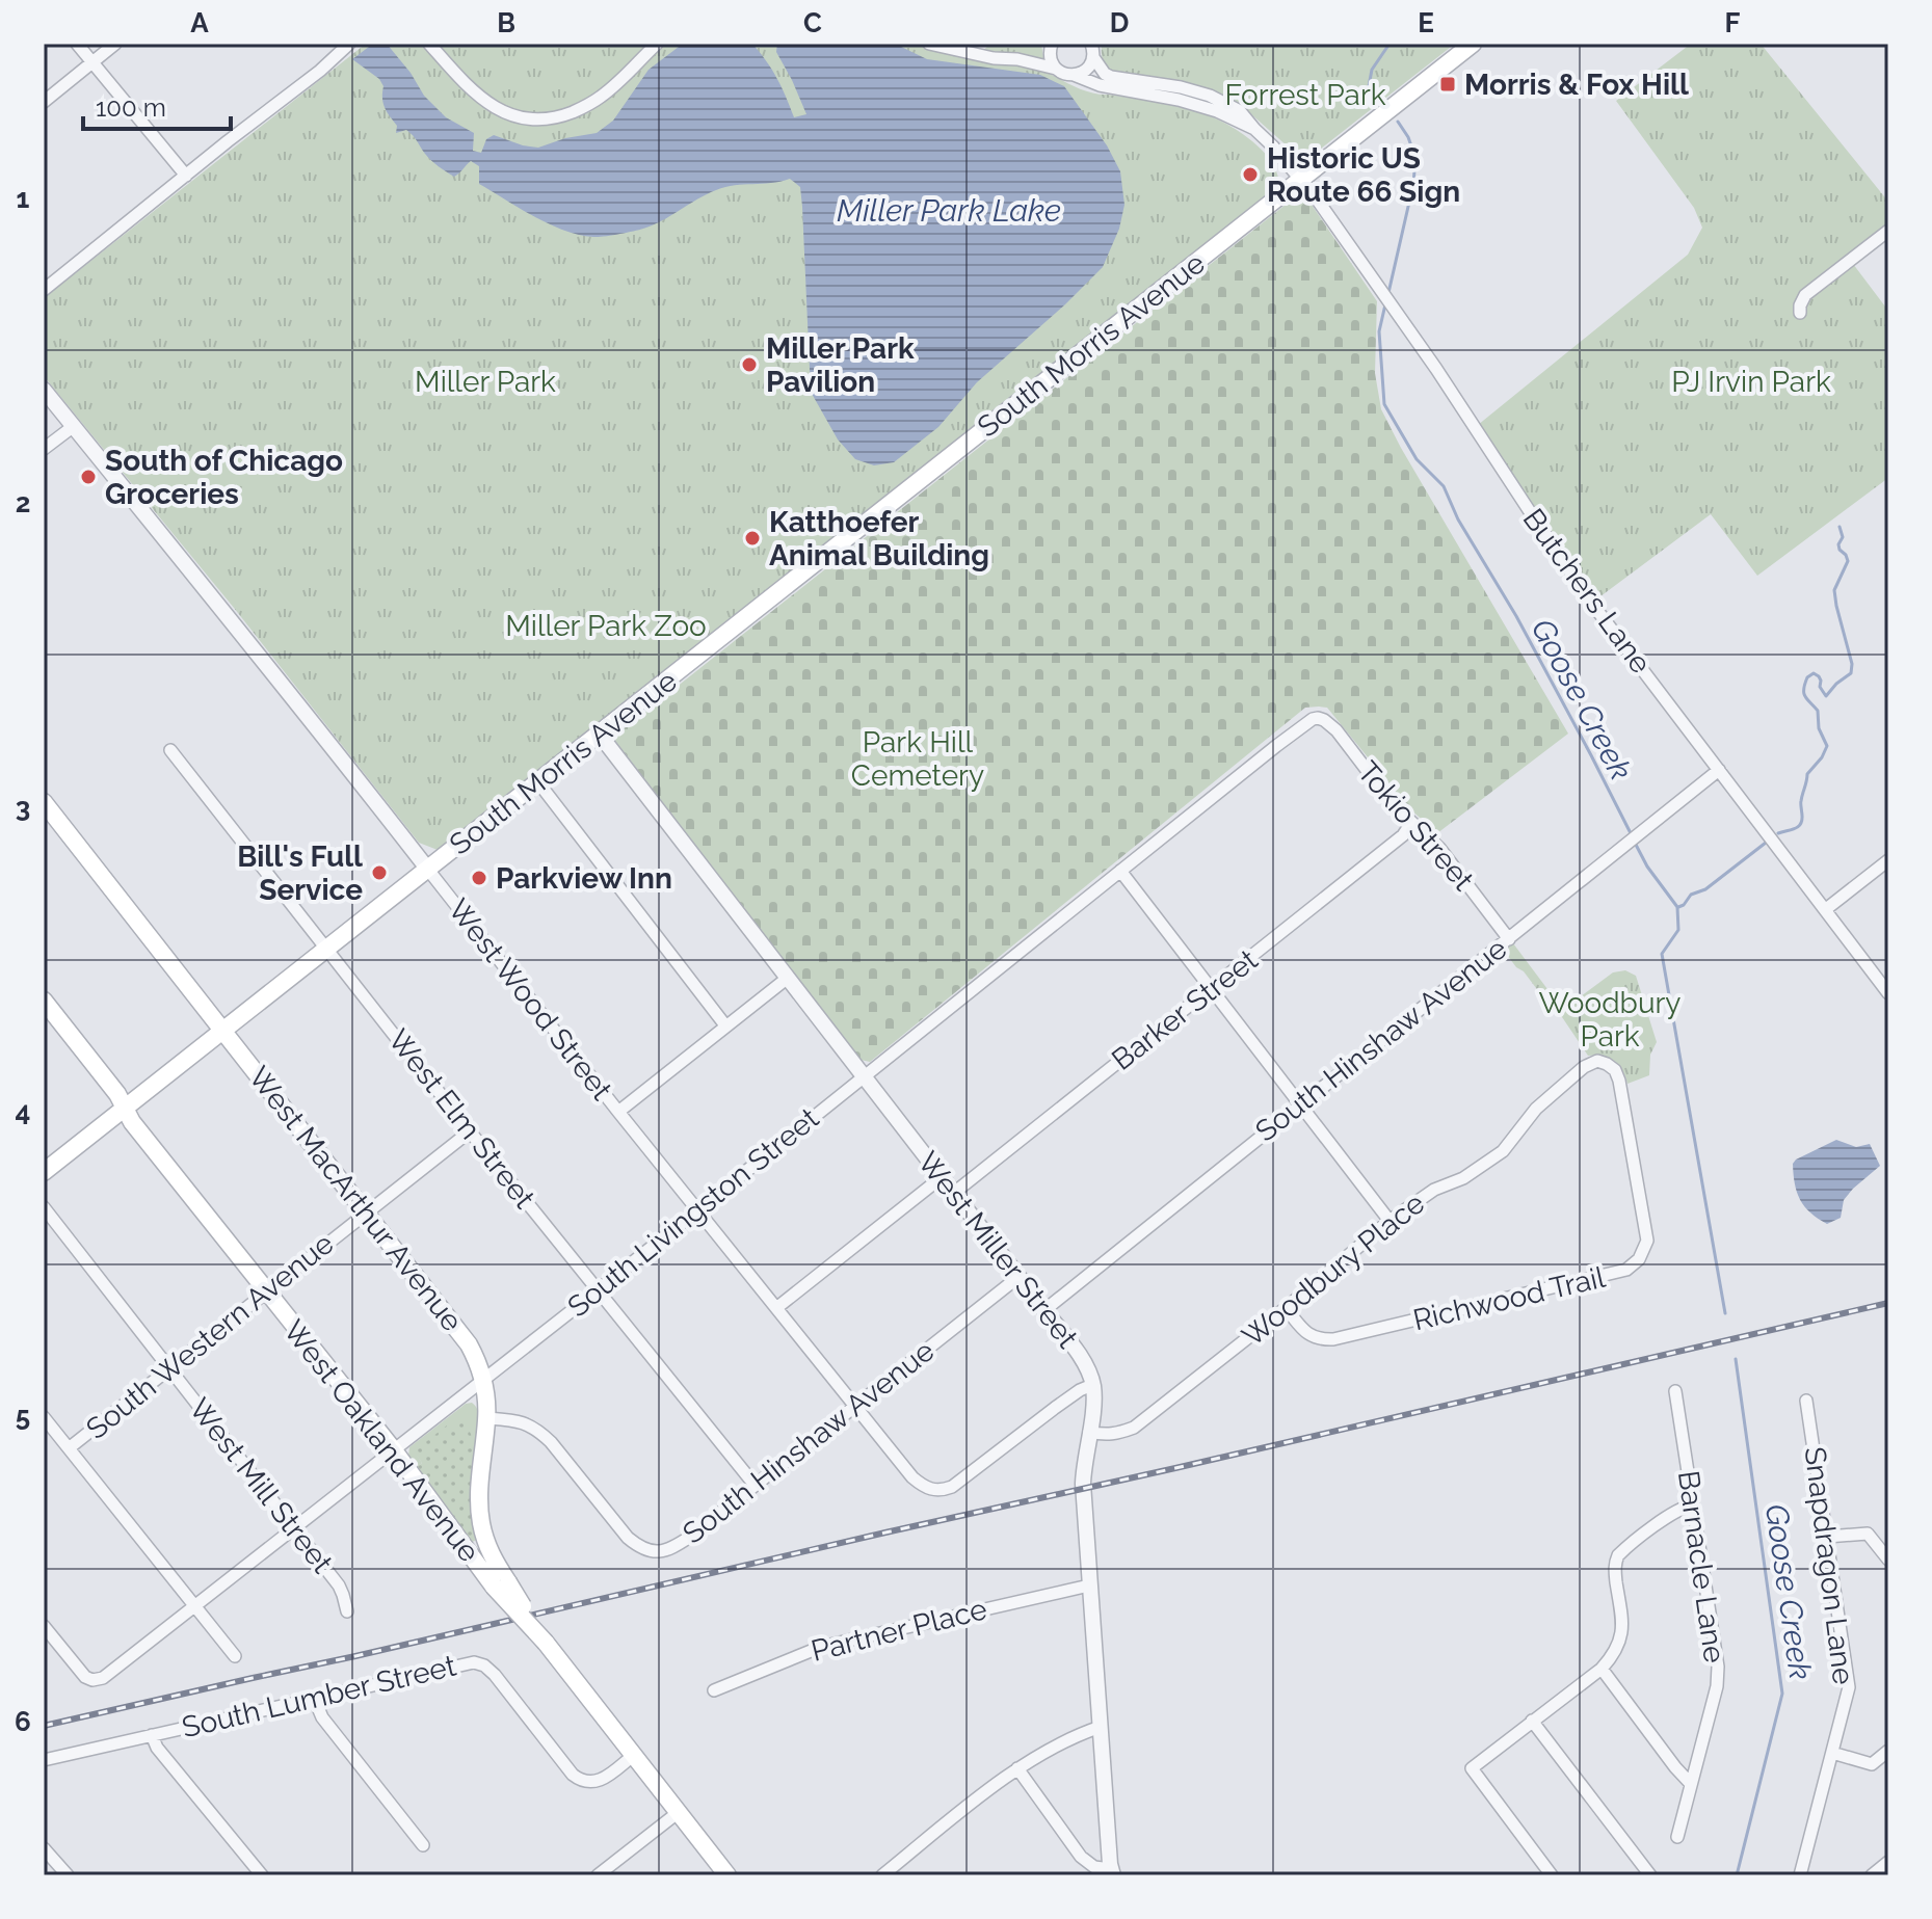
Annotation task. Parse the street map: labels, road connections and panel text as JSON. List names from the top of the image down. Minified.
{"streets":{"main road":["South Morris Avenue","West MacArthur Avenue","West Oakland Avenue"],"street":["Butchers Lane","Tokio Street","West Wood Street","Barker Street","South Hinshaw Avenue","West Elm Street","South Livingston Street","West Miller Street","Woodbury Place","Richwood Trail","South Western Avenue","West Mill Street","Snapdragon Lane","Barnacle Lane","Partner Place","South Lumber Street"]},"crossings":[["South Morris Avenue","Butchers Lane"],["South Morris Avenue","West Wood Street"],["South Morris Avenue","West Elm Street"],["South Morris Avenue","West MacArthur Avenue"],["South Morris Avenue","West Miller Street"],["South Morris Avenue","West Oakland Avenue"],["Butchers Lane","South Hinshaw Avenue"],["Tokio Street","Barker Street"],["Tokio Street","South Hinshaw Avenue"],["Tokio Street","South Livingston Street"],["West Wood Street","South Hinshaw Avenue"],["West Wood Street","South Livingston Street"],["West Wood Street","West Miller Street"],["Barker Street","West Miller Street"],["South Hinshaw Avenue","West Elm Street"],["South Hinshaw Avenue","West MacArthur Avenue"],["South Hinshaw Avenue","West Miller Street"],["West Elm Street","South Livingston Street"],["West Elm Street","South Western Avenue"],["West MacArthur Avenue","South Livingston Street"],["West MacArthur Avenue","South Western Avenue"],["West MacArthur Avenue","West Oakland Avenue"],["West MacArthur Avenue","South Lumber Street"],["South Livingston Street","West Miller Street"],["South Livingston Street","West Oakland Avenue"],["South Livingston Street","West Mill Street"],["Woodbury Place","Richwood Trail"],["South Western Avenue","West Oakland Avenue"],["South Western Avenue","West Mill Street"]],"water":["Miller Park Lake","Goose Creek"],"parks":["Forrest Park","Miller Park","PJ Irvin Park","Miller Park Zoo","Park Hill Cemetery","Woodbury Park"],"places":{"transit":["Morris & Fox Hill"],"other":["Historic US Route 66 Sign","Miller Park Pavilion","South of Chicago Groceries","Katthoefer Animal Building","Bill's Full Service","Parkview Inn"]},"scale_bar":"100 m","grid":{"columns":["A","B","C","D","E","F"],"rows":["1","2","3","4","5","6"]}}
